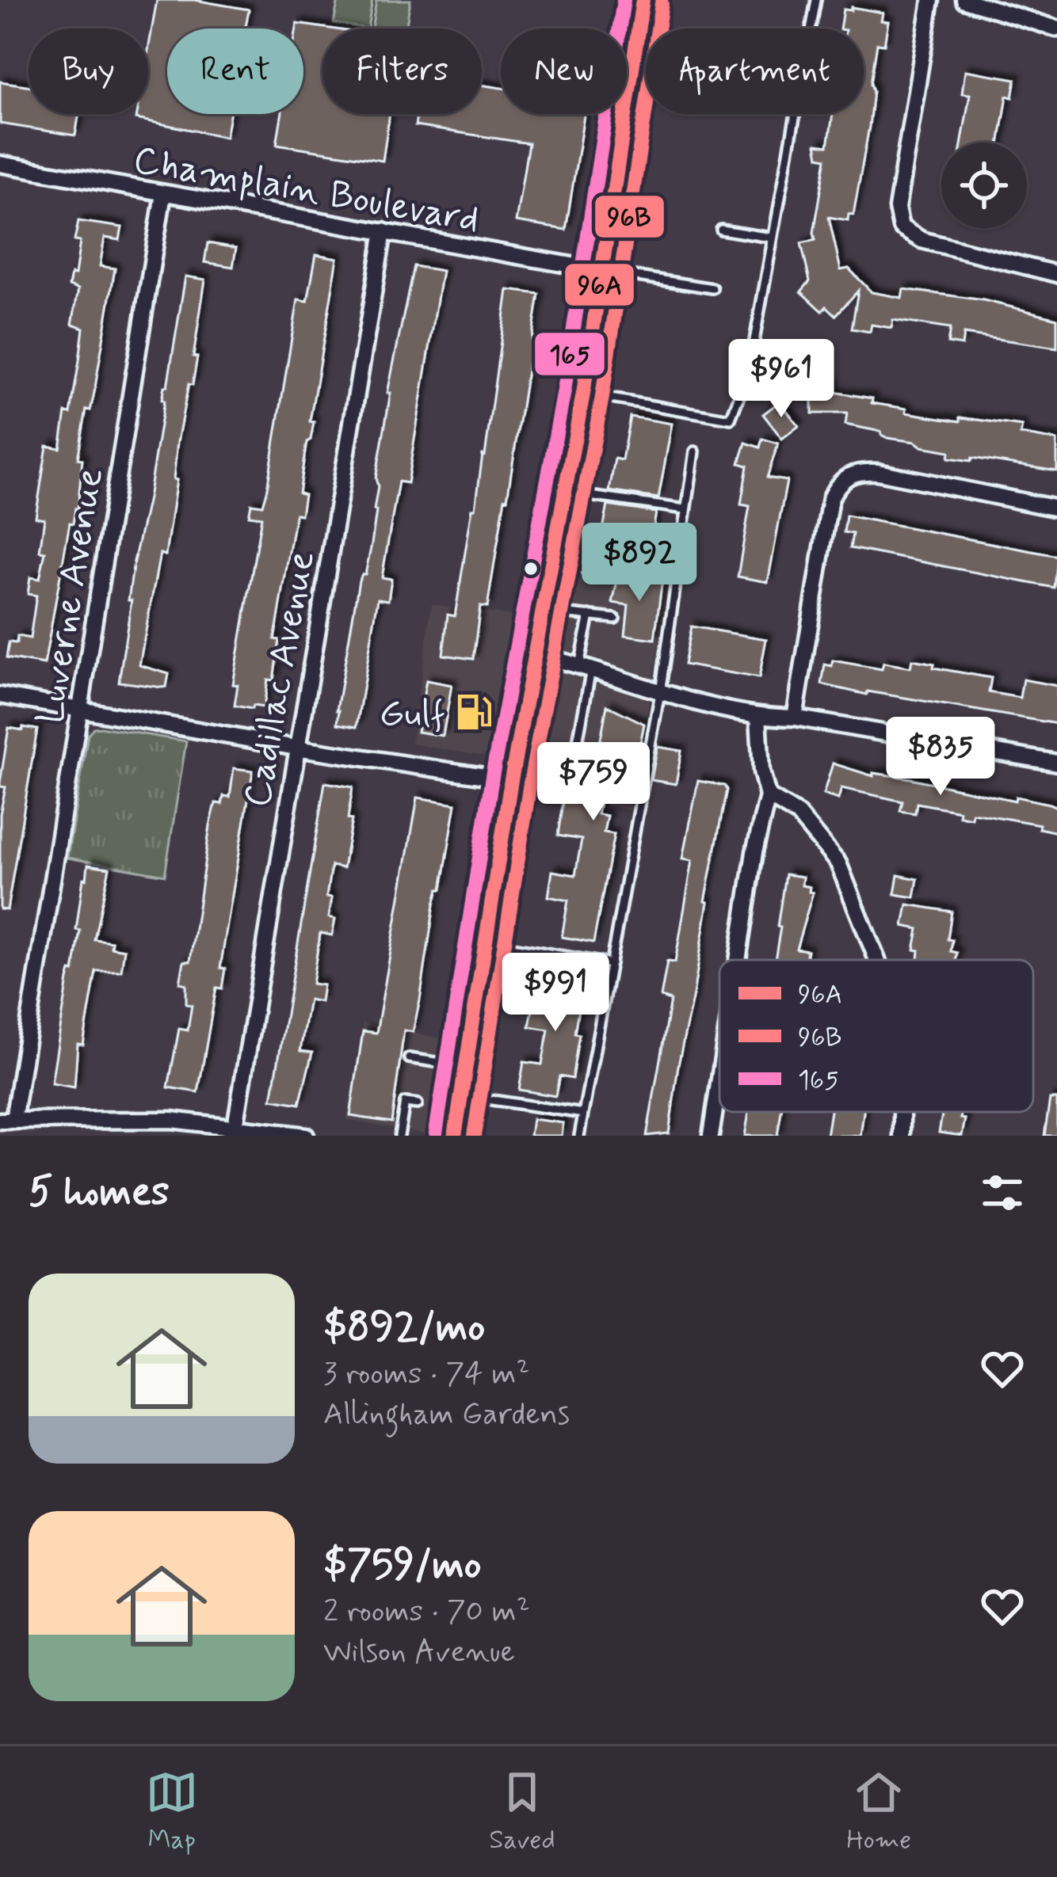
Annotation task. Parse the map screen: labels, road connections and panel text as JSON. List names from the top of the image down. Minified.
{"streets":{"street":["Champlain Boulevard","Luverne Avenue","Cadillac Avenue"]},"crossings":[["Champlain Boulevard","Luverne Avenue"],["Champlain Boulevard","Cadillac Avenue"]],"places":{"fuel station":["Gulf"]},"lines":["transit line 96A","transit line 165","transit line 96B"],"legend":["96A","96B","165"],"page":{"chip":["Buy","Rent","Filters","New","Apartment"],"price":["$961","$892","$835","$759","$991"],"heading":"5 homes","list":[{"name":"$892/mo","note":"3 rooms · 74 m² · Allingham Gardens"},{"name":"$759/mo","note":"2 rooms · 70 m² · Wilson Avenue"}],"tabs":["Map","Saved","Home"]}}
